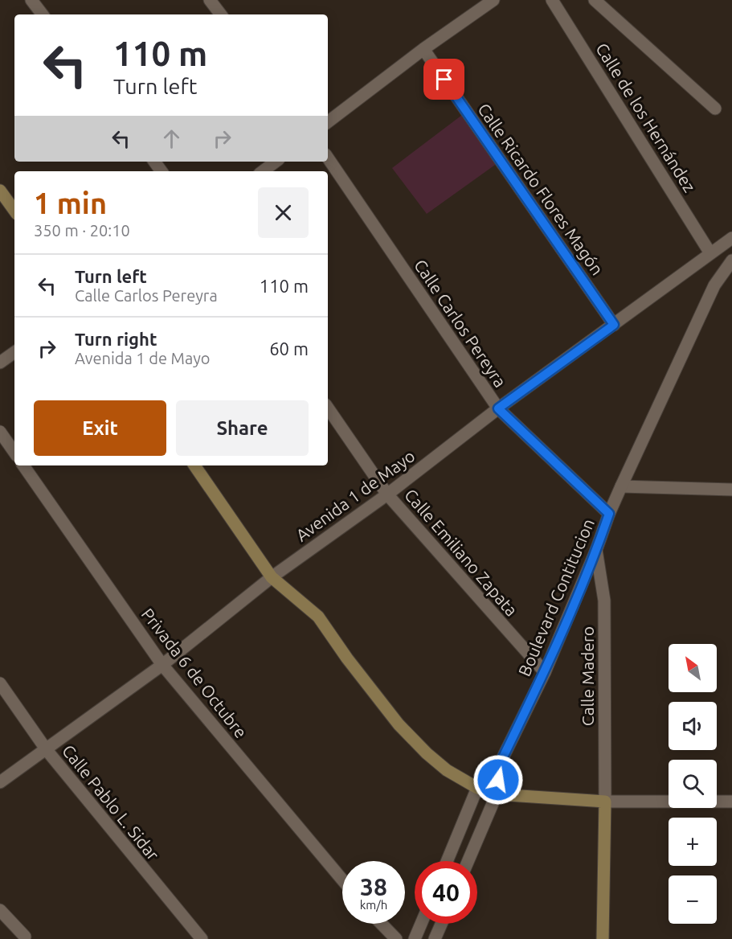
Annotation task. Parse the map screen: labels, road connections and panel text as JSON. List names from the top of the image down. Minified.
{"streets":{"street":["Calle de los Hernández","Calle Ricardo Flores Magón","Calle Carlos Pereyra","Avenida 1 de Mayo","Calle Emiliano Zapata","Boulevard Contitucion","Privada 6 de Octubre","Calle Madero","Calle Pablo L. Sidar"]},"crossings":[["Calle de los Hernández","Avenida 1 de Mayo"],["Calle Ricardo Flores Magón","Avenida 1 de Mayo"],["Calle Carlos Pereyra","Avenida 1 de Mayo"],["Calle Carlos Pereyra","Boulevard Contitucion"],["Avenida 1 de Mayo","Calle Emiliano Zapata"],["Avenida 1 de Mayo","Privada 6 de Octubre"],["Avenida 1 de Mayo","Calle Pablo L. Sidar"],["Calle Emiliano Zapata","Boulevard Contitucion"],["Boulevard Contitucion","Calle Madero"]],"north":"top left","page":{"turn":["110 m","Turn left"],"heading":["1 min","350 m · 20:10"],"list":[{"name":"Turn left","note":"Calle Carlos Pereyra","value":"110 m"},{"name":"Turn right","note":"Avenida 1 de Mayo","value":"60 m"}],"buttons":["Exit","Share"],"map_buttons":["+","−"],"speed":"38 km/h","limit":"40"}}
